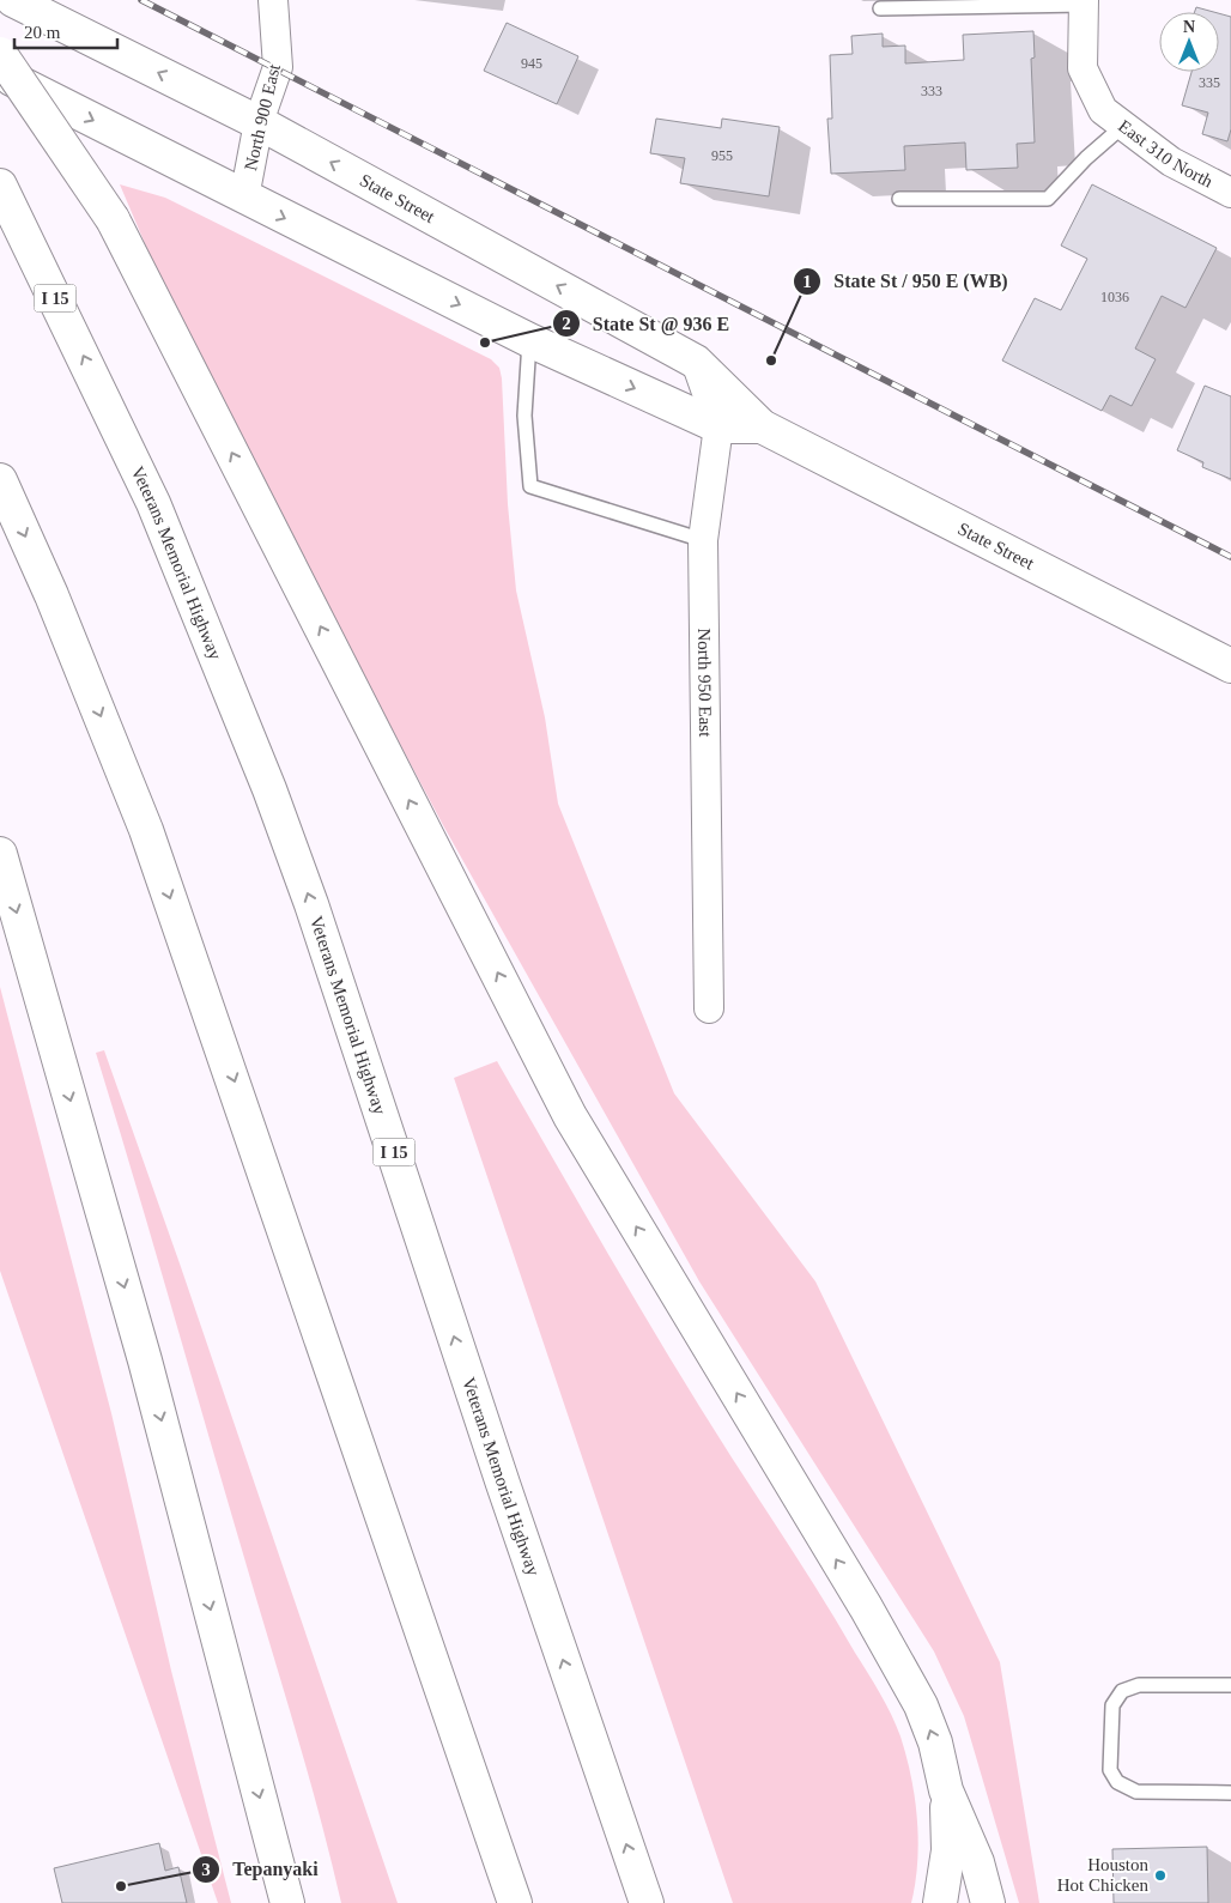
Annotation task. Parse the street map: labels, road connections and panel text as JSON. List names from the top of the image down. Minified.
{"streets":{"main road":["State Street","I 15","Veterans Memorial Highway"],"street":["North 900 East","East 310 North","North 950 East"]},"crossings":[["North 900 East","State Street"],["State Street","North 950 East"]],"places":["State St @ 936 E","State St / 950 E (WB)","Houston Hot Chicken","Tepanyaki"],"house_numbers":["945","335","333","955","1036"],"scale_bar":"20 m","north":"top"}
